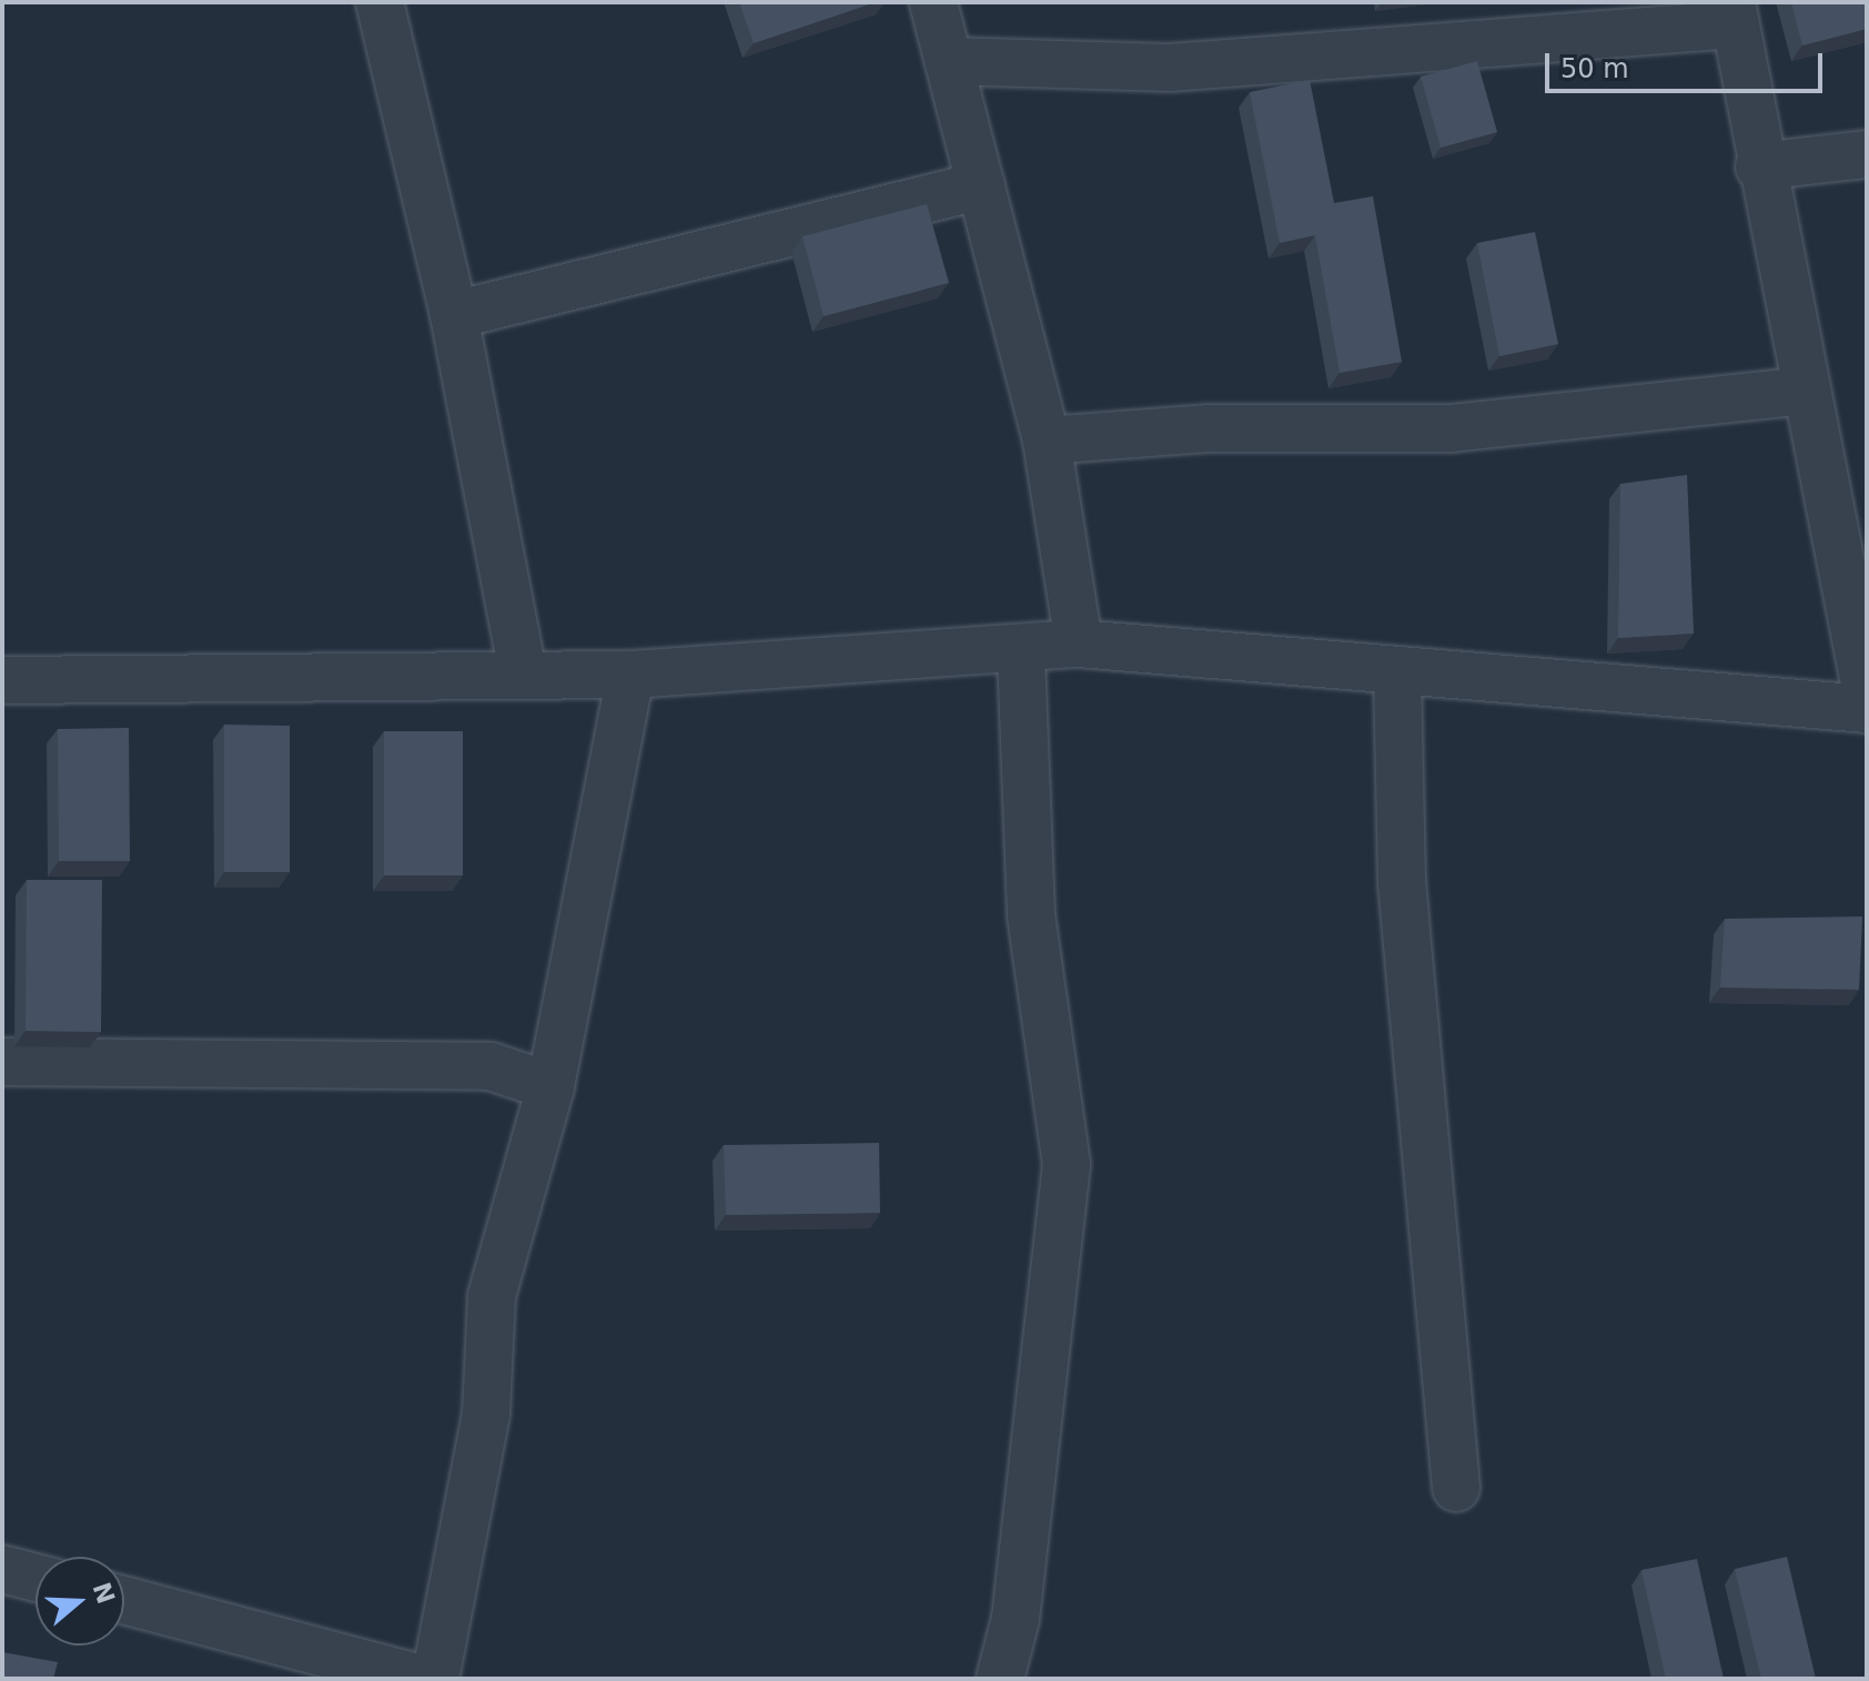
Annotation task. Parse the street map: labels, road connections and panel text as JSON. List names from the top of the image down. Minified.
{"scale_bar":"50 m","north":"right"}
